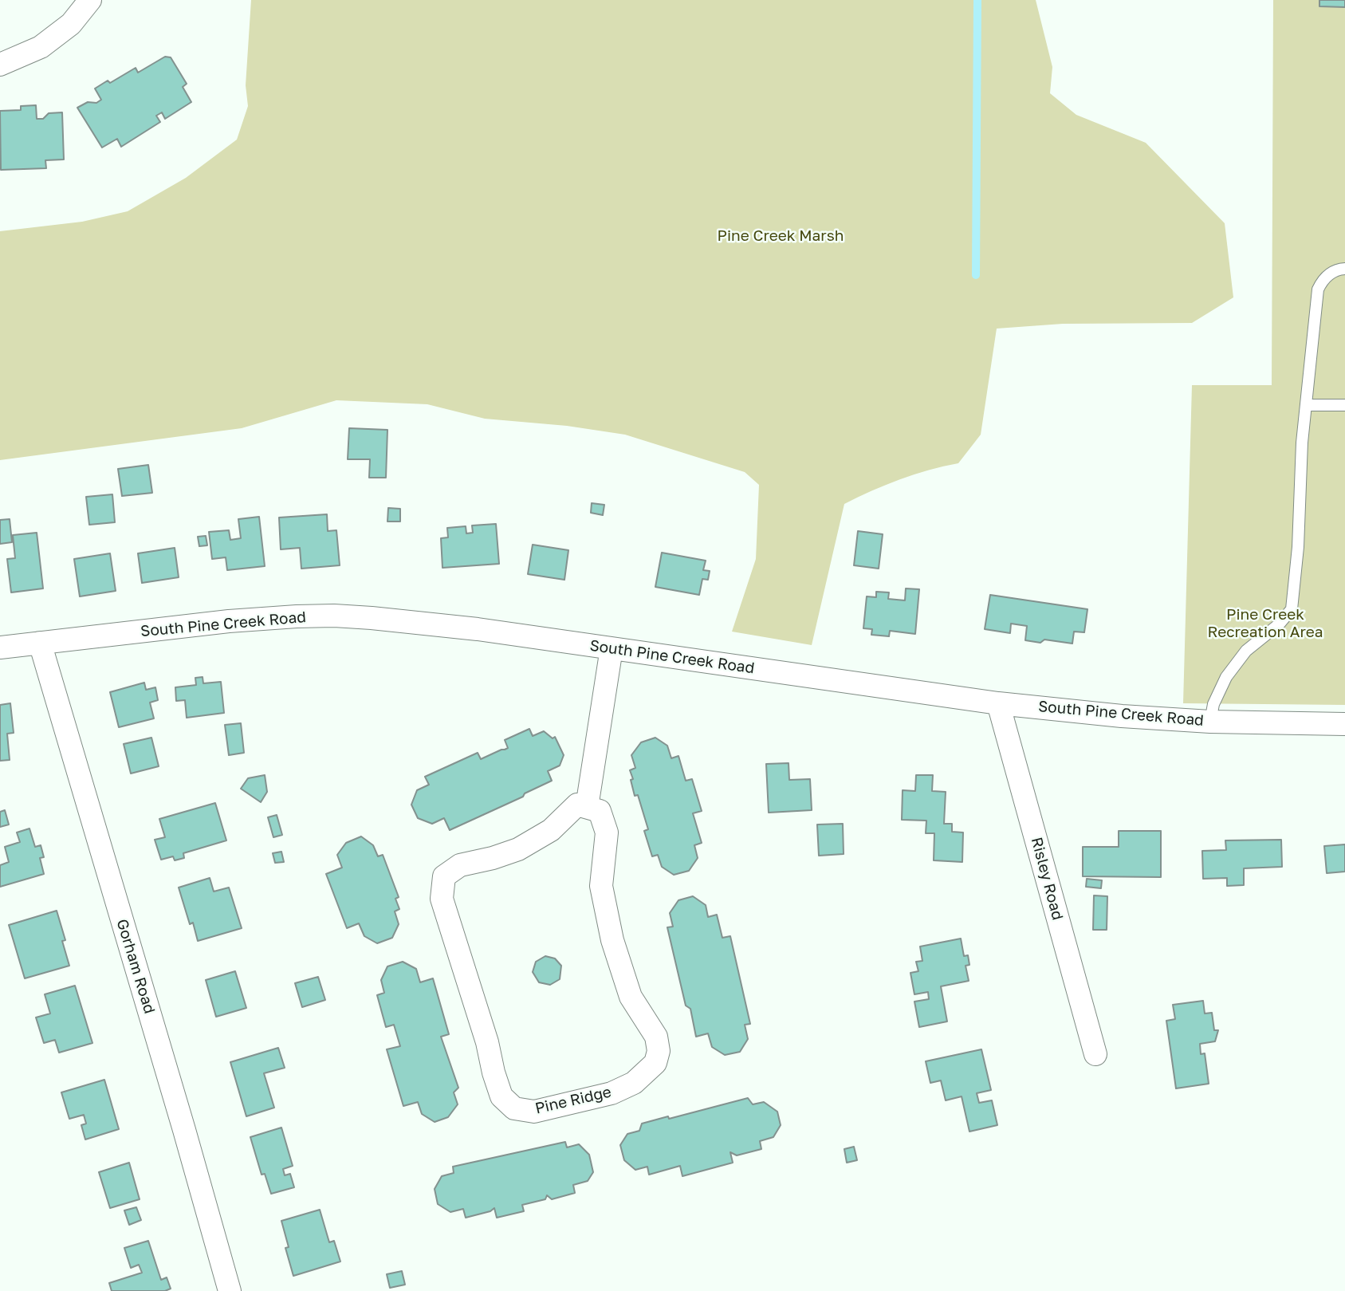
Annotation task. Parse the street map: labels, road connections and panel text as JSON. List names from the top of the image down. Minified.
{"streets":{"street":["South Pine Creek Road","Risley Road","Gorham Road","Pine Ridge"]},"crossings":[["South Pine Creek Road","Risley Road"],["South Pine Creek Road","Gorham Road"]],"parks":["Pine Creek Marsh","Pine Creek Recreation Area"]}
